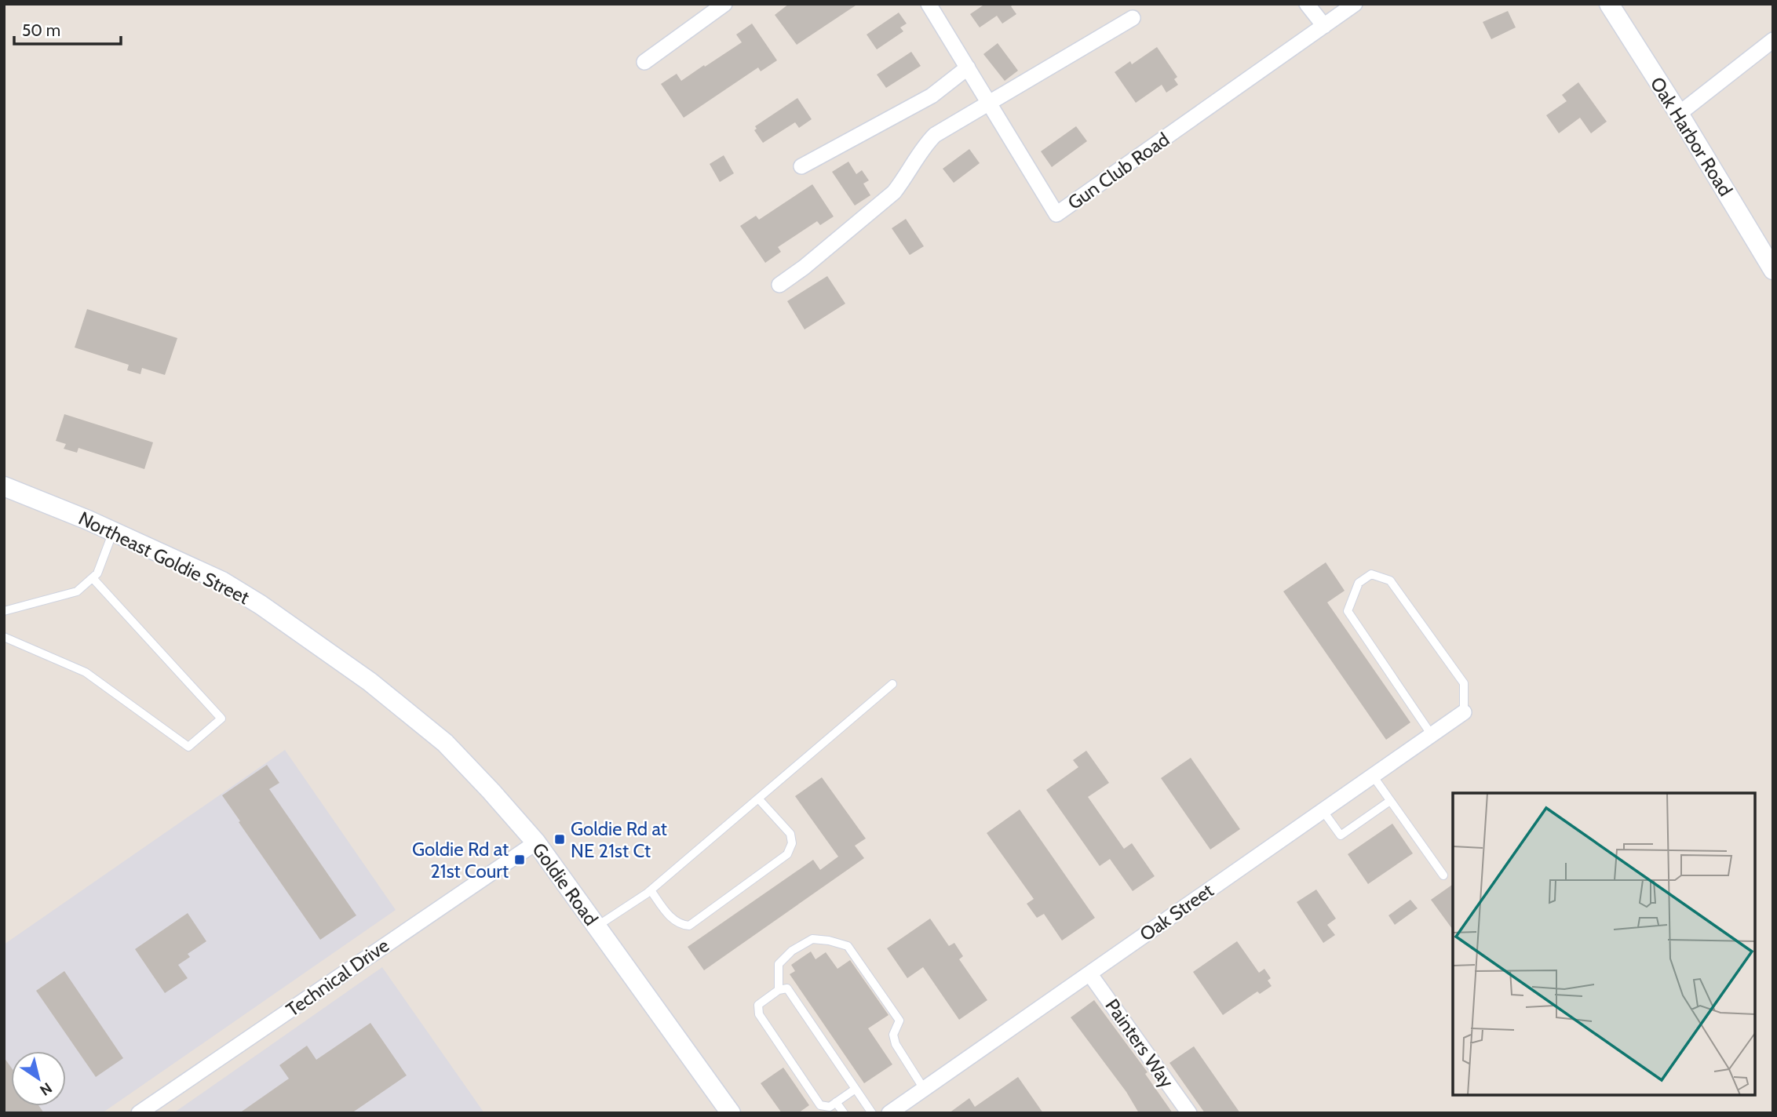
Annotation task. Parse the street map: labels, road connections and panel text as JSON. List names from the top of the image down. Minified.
{"streets":{"street":["Oak Harbor Road","Gun Club Road","Northeast Goldie Street","Goldie Road","Oak Street","Technical Drive","Painters Way"]},"crossings":[["Northeast Goldie Street","Goldie Road"],["Goldie Road","Technical Drive"],["Oak Street","Painters Way"]],"places":{"transit":["Goldie Rd at NE 21st Ct","Goldie Rd at 21st Court"]},"scale_bar":"50 m","north":"bottom right"}
